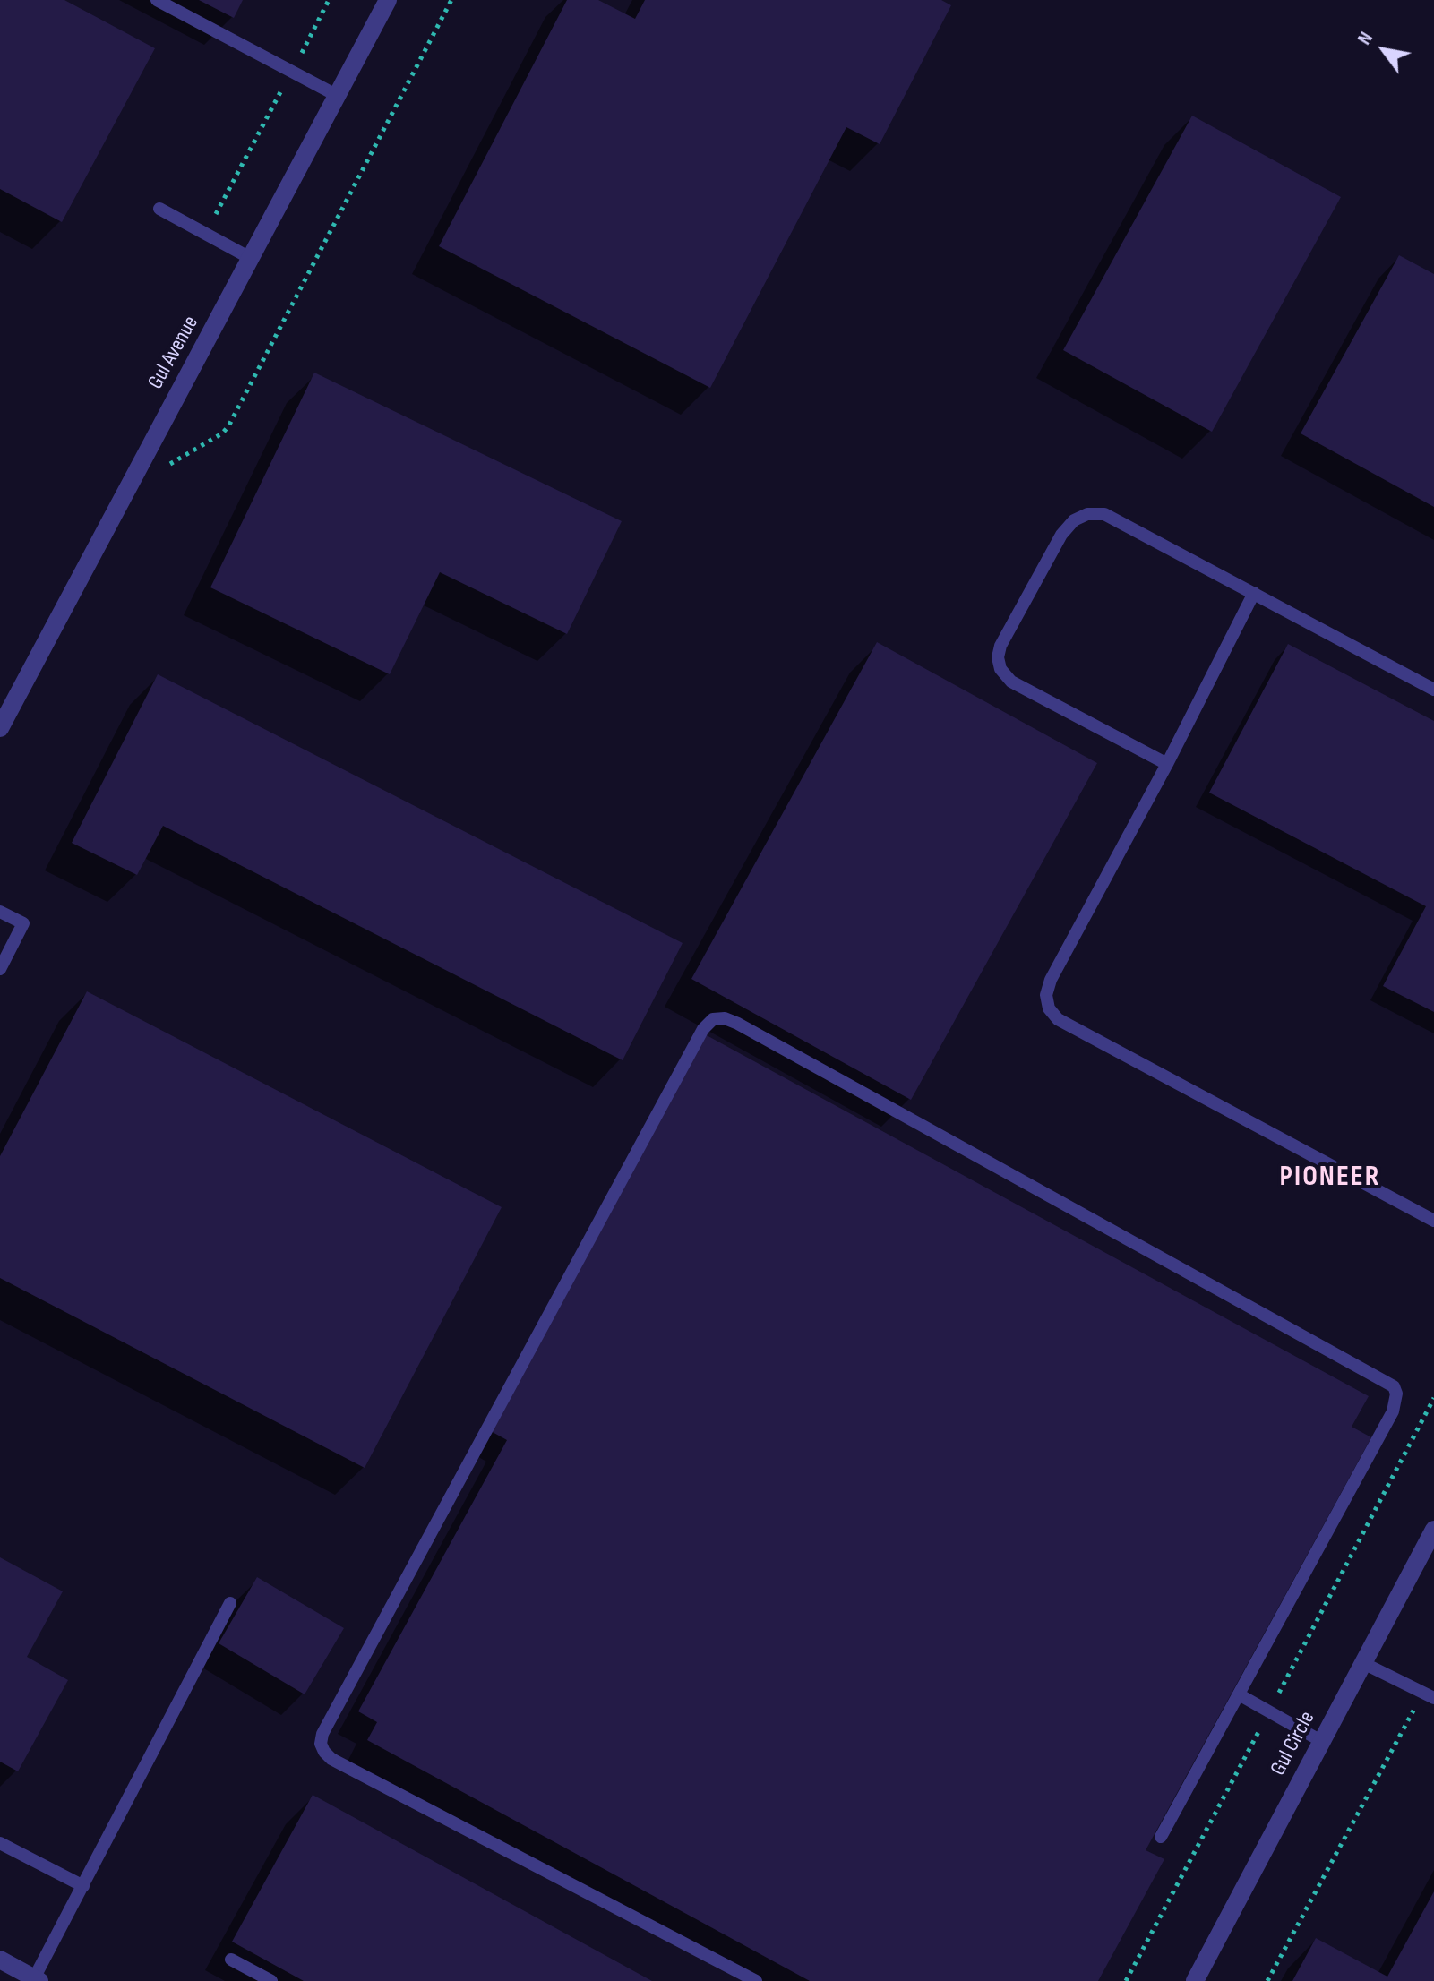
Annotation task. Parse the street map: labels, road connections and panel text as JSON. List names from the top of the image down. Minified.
{"streets":{"street":["Gul Avenue","Gul Circle"]},"districts":["PIONEER"],"north":"top left"}
